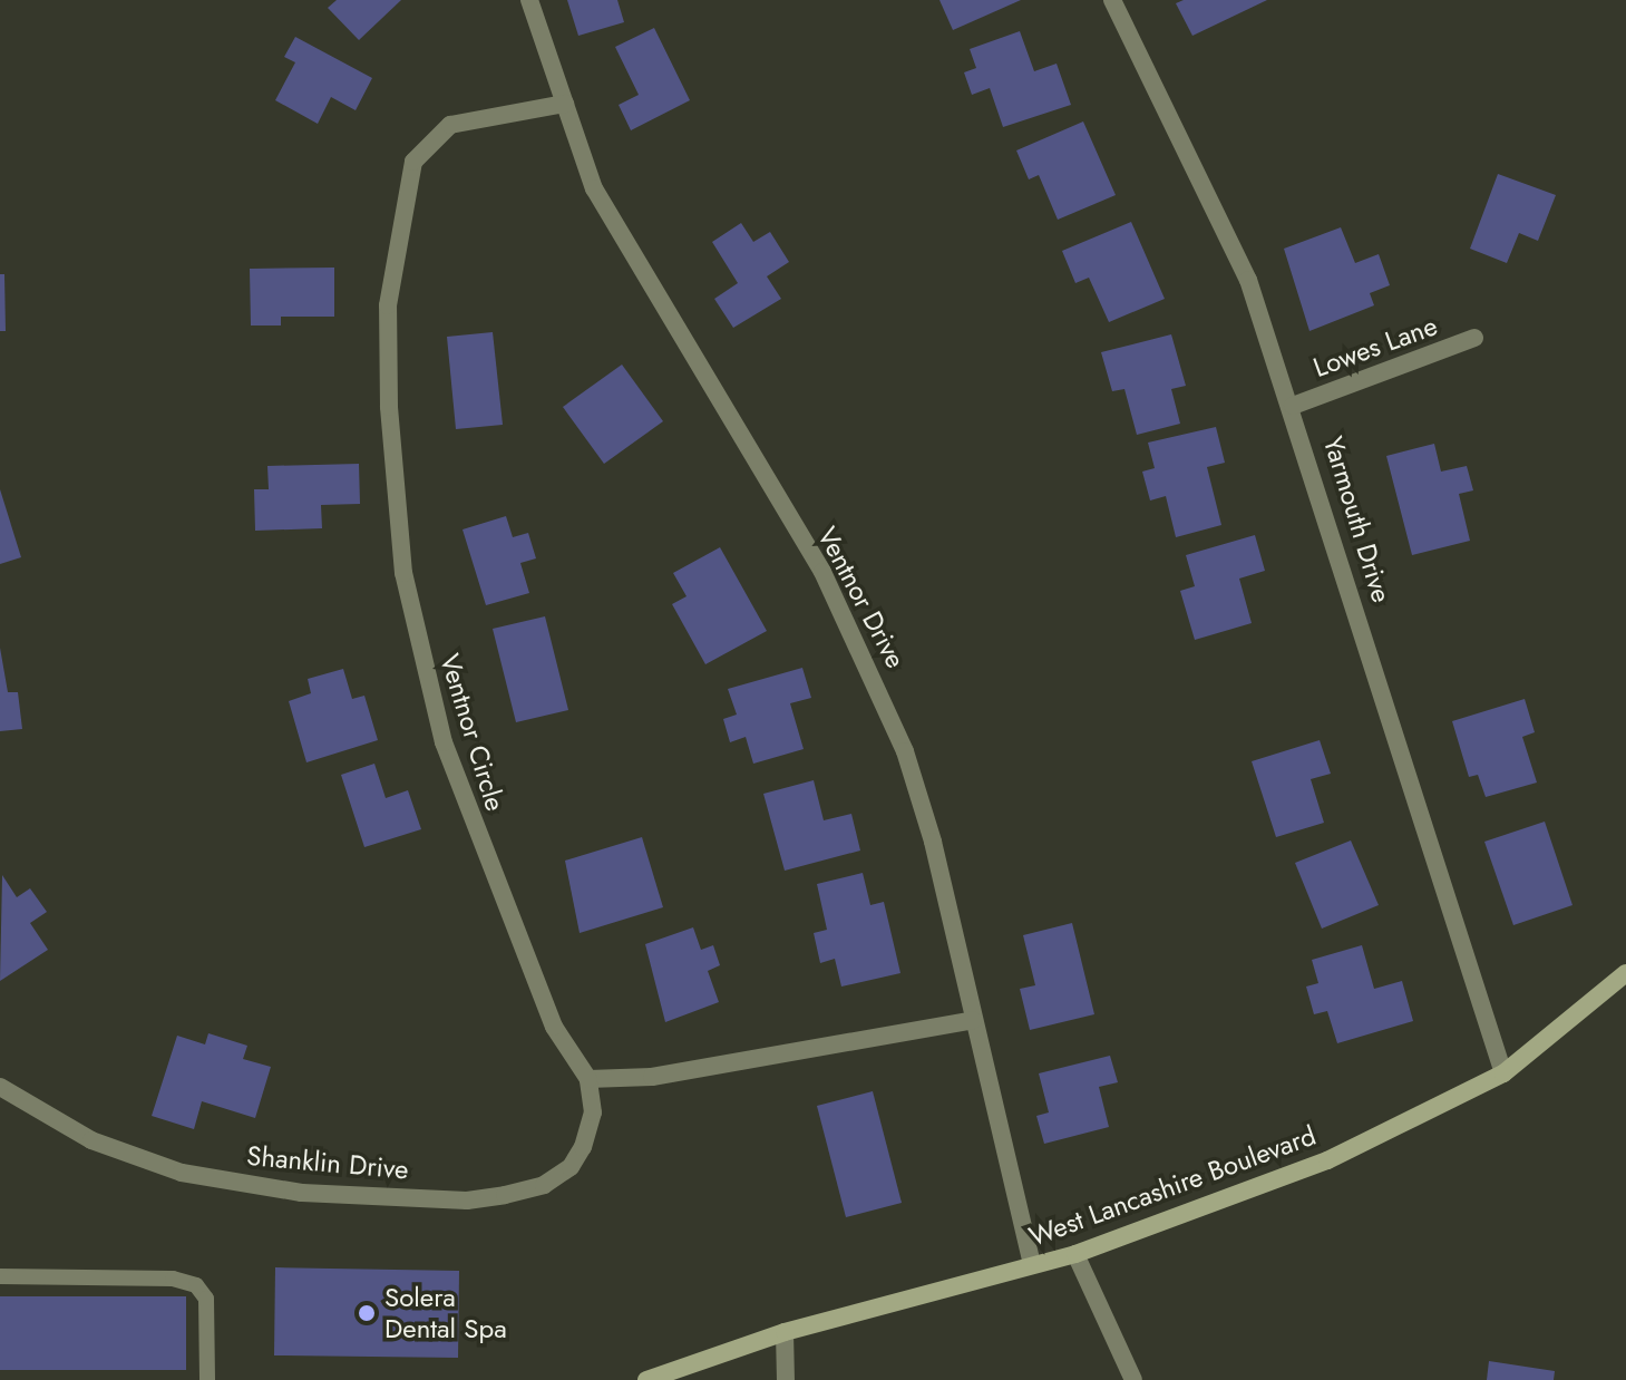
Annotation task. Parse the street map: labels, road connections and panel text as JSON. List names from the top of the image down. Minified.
{"streets":{"main road":["West Lancashire Boulevard"],"street":["Lowes Lane","Yarmouth Drive","Ventnor Drive","Ventnor Circle","Shanklin Drive"]},"crossings":[["Lowes Lane","Yarmouth Drive"],["Yarmouth Drive","West Lancashire Boulevard"],["Ventnor Drive","Ventnor Circle"],["Ventnor Drive","West Lancashire Boulevard"],["Ventnor Circle","Shanklin Drive"]],"places":["Solera Dental Spa"]}
